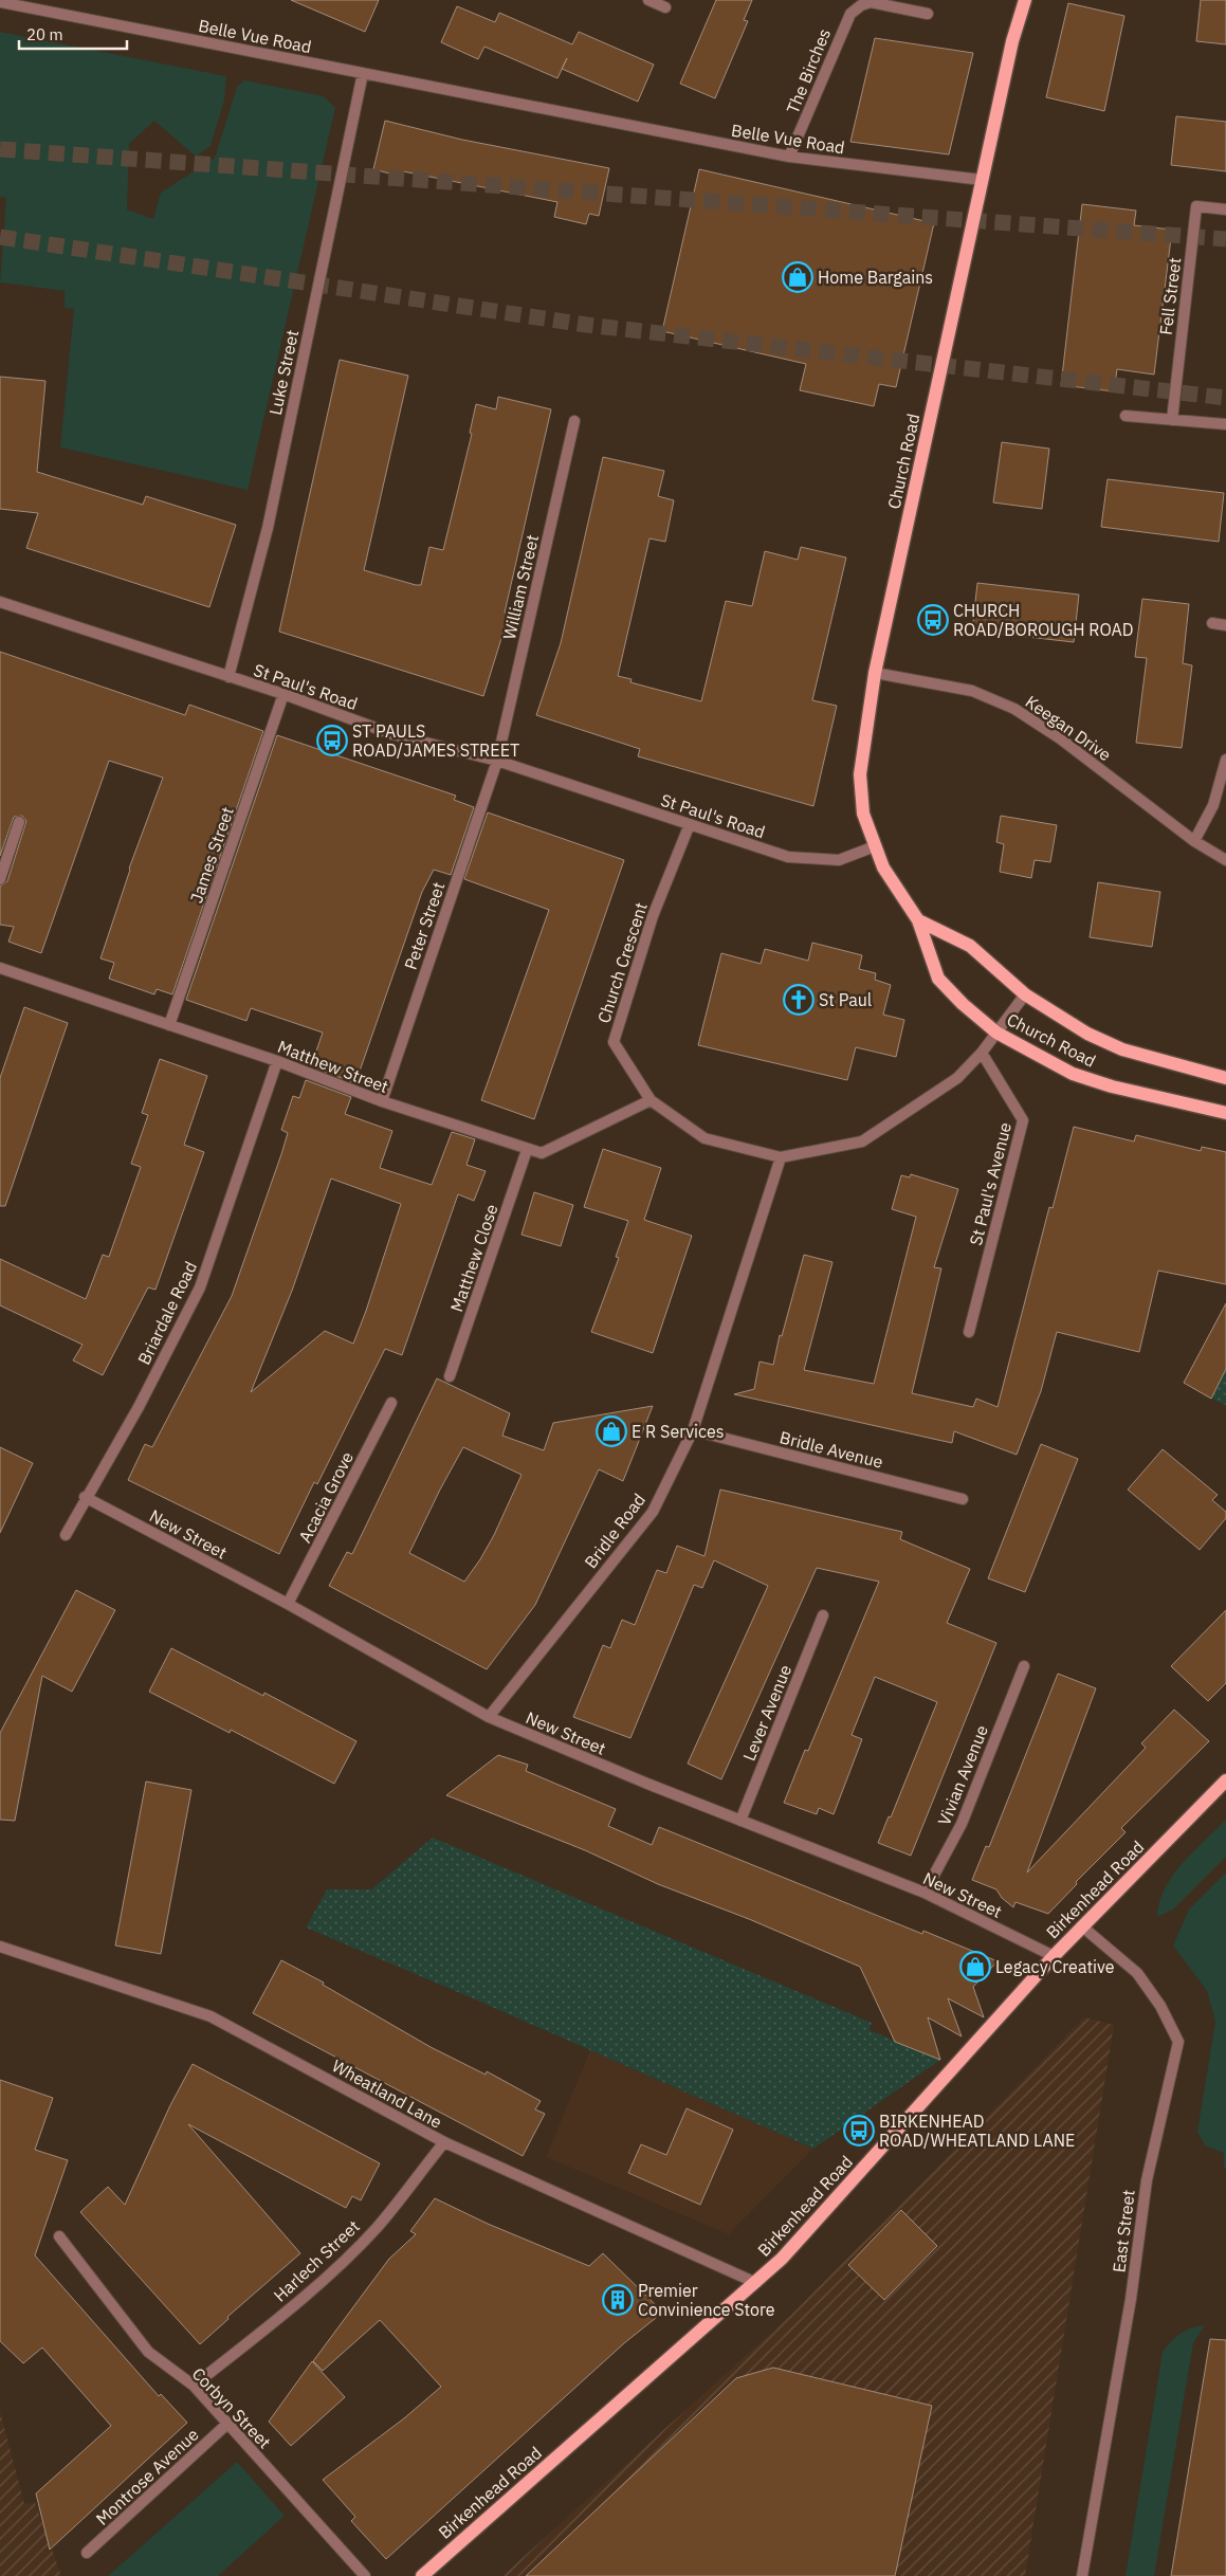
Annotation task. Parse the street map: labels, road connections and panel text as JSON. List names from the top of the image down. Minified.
{"streets":{"main road":["Church Road","Birkenhead Road"],"street":["Belle Vue Road","The Birches","Fell Street","Luke Street","William Street","St Paul's Road","Keegan Drive","James Street","Peter Street","Church Crescent","Matthew Street","St Paul's Avenue","Matthew Close","Briardale Road","Bridle Avenue","Acacia Grove","Bridle Road","New Street","Lever Avenue","Vivian Avenue","Wheatland Lane","East Street","Harlech Street","Corbyn Street","Montrose Avenue"]},"crossings":[["Belle Vue Road","The Birches"],["Belle Vue Road","Luke Street"],["Belle Vue Road","Church Road"],["Luke Street","St Paul's Road"],["Church Road","St Paul's Road"],["Church Road","Keegan Drive"],["Church Road","Church Crescent"],["William Street","St Paul's Road"],["William Street","Peter Street"],["St Paul's Road","James Street"],["St Paul's Road","Peter Street"],["St Paul's Road","Church Crescent"],["James Street","Matthew Street"],["Peter Street","Matthew Street"],["Church Crescent","Matthew Street"],["Church Crescent","St Paul's Avenue"],["Church Crescent","Bridle Road"],["Matthew Street","Matthew Close"],["Matthew Street","Briardale Road"],["Briardale Road","New Street"],["Bridle Avenue","Bridle Road"],["Acacia Grove","New Street"],["Bridle Road","New Street"],["New Street","Lever Avenue"],["New Street","Vivian Avenue"],["New Street","Birkenhead Road"],["Birkenhead Road","Wheatland Lane"],["Birkenhead Road","East Street"],["Wheatland Lane","Harlech Street"],["Harlech Street","Corbyn Street"],["Corbyn Street","Montrose Avenue"]],"places":{"shop":["Home Bargains","E R Services","Legacy Creative"],"bus stop":["CHURCH ROAD/BOROUGH ROAD","ST PAULS ROAD/JAMES STREET","BIRKENHEAD ROAD/WHEATLAND LANE"],"church":["St Paul"],"building":["Premier Convinience Store"]},"scale_bar":"20 m"}
